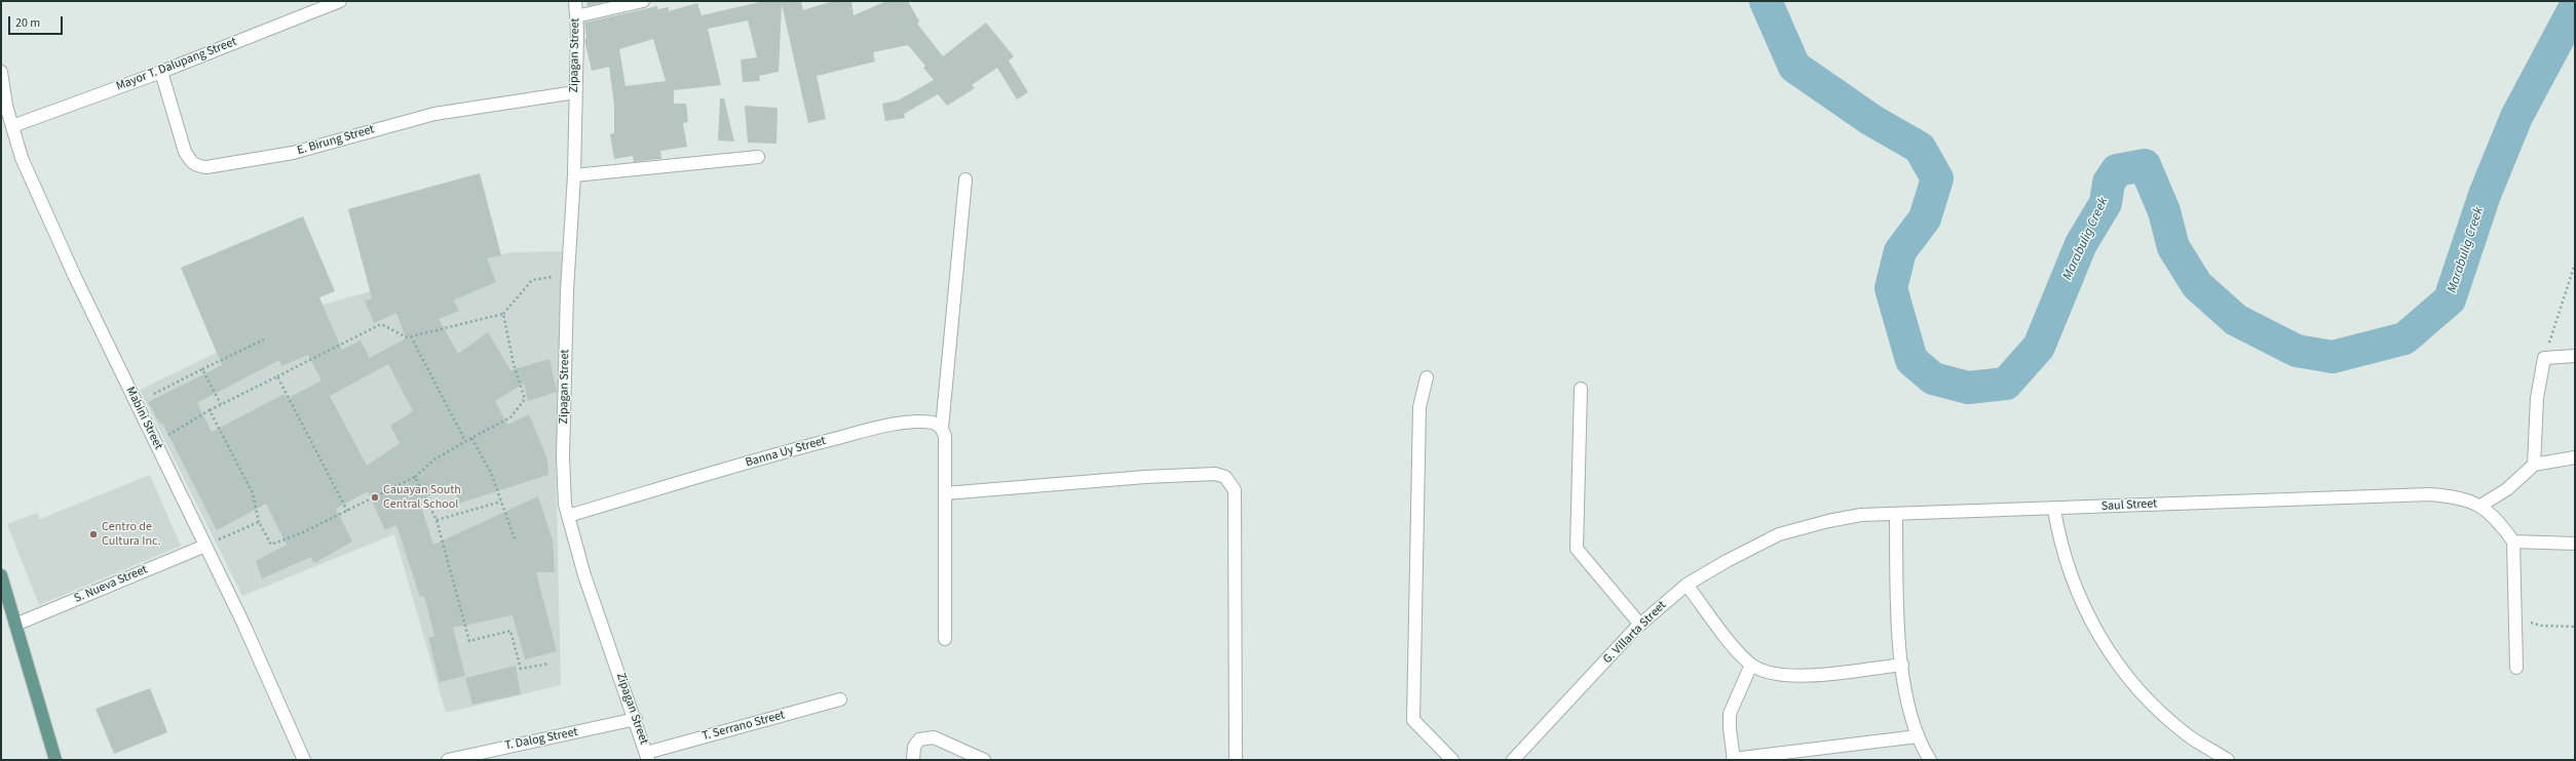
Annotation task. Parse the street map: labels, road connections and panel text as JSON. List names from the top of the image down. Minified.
{"streets":{"street":["Zipagan Street","Mayor T. Dalupang Street","E. Birung Street","Mabini Street","Banna Uy Street","Saul Street","S. Nueva Street","G. Villarta Street","T. Serrano Street","T. Dalog Street"]},"crossings":[["Zipagan Street","E. Birung Street"],["Zipagan Street","Banna Uy Street"],["Zipagan Street","T. Serrano Street"],["Zipagan Street","T. Dalog Street"],["Mayor T. Dalupang Street","E. Birung Street"],["Mayor T. Dalupang Street","Mabini Street"],["Mabini Street","S. Nueva Street"],["Saul Street","G. Villarta Street"]],"water":["Marabulig Creek"],"places":["Cauayan South Central School","Centro de Cultura Inc."],"scale_bar":"20 m"}
